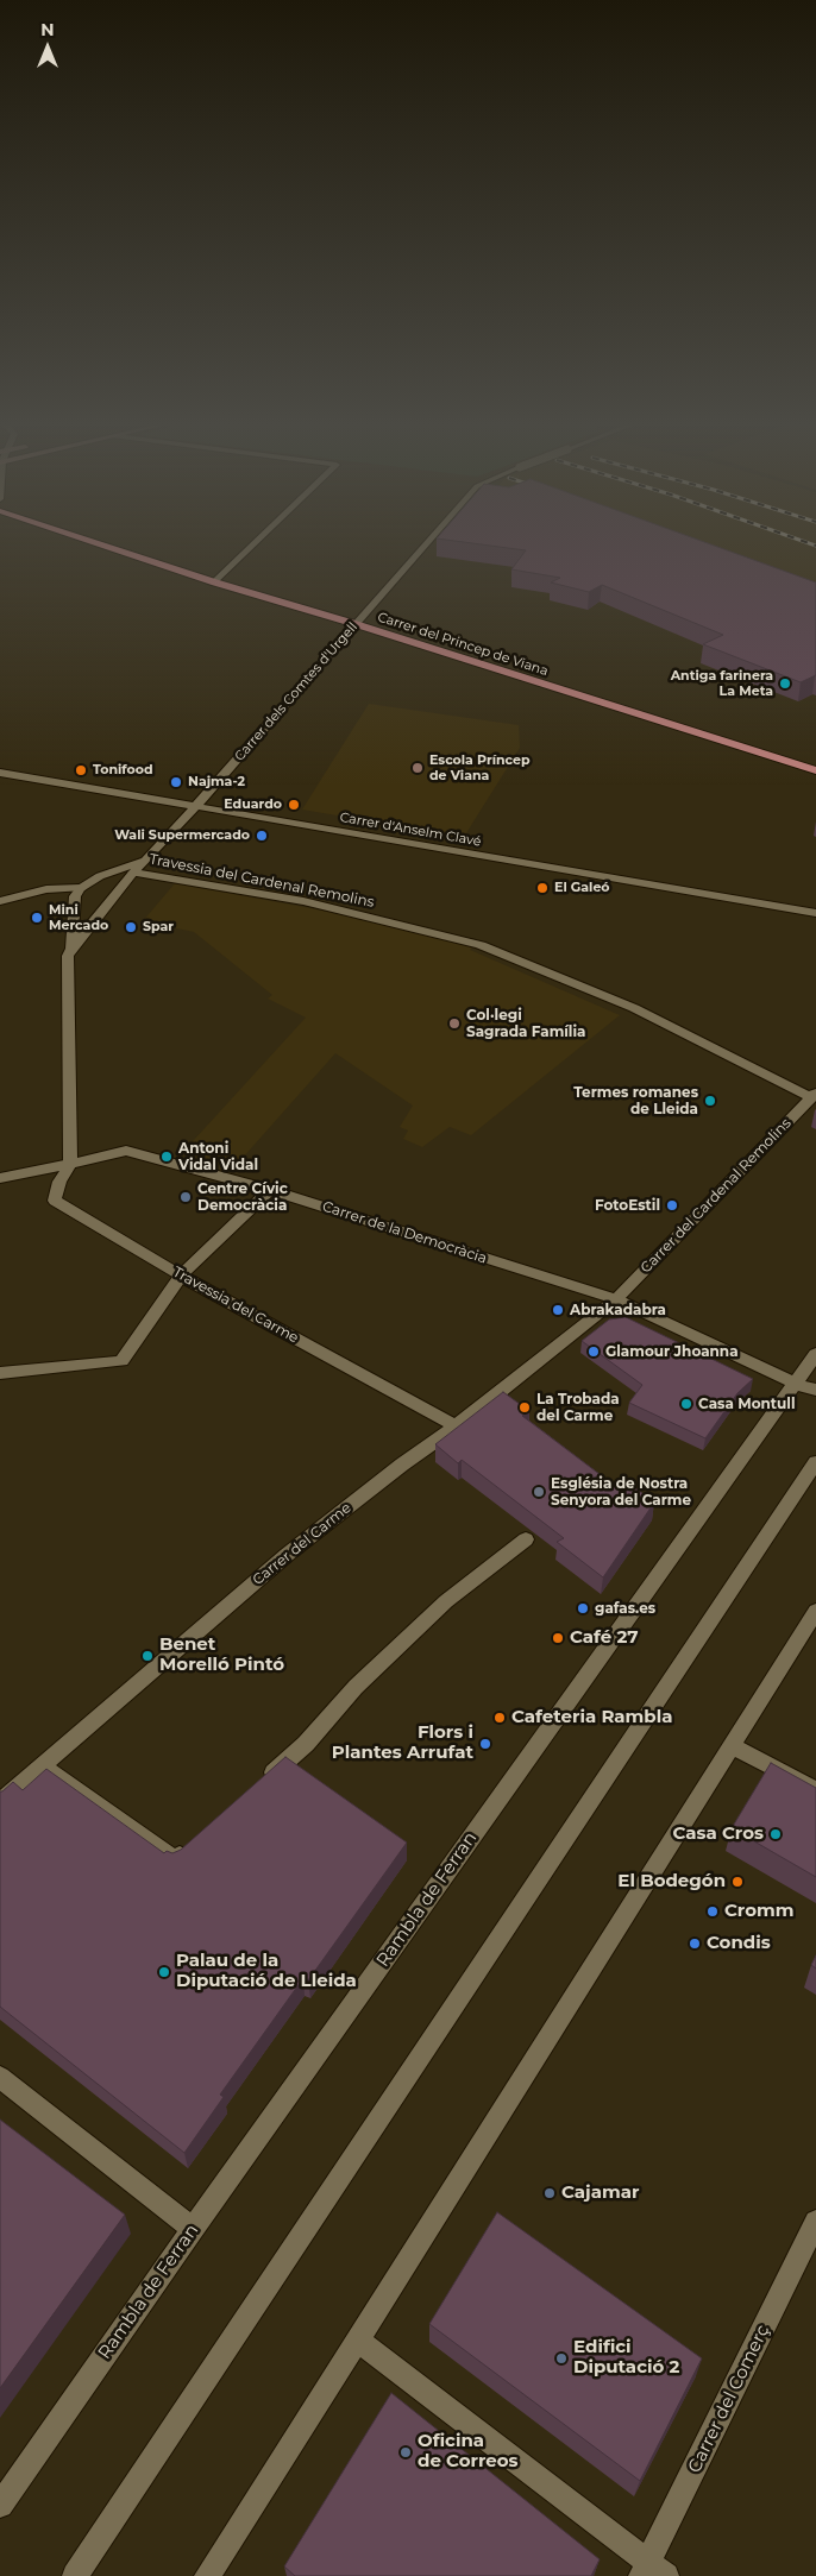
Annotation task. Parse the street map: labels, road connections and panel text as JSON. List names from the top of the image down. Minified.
{"streets":{"main road":["Carrer del Princep de Viana"],"street":["Carrer dels Comtes d'Urgell","Carrer d'Anselm Clavé","Travessia del Cardenal Remolins","Carrer del Cardenal Remolins","Carrer de la Democràcia","Travessia del Carme","Carrer del Carme","Rambla de Ferran","Carrer del Comerç"]},"crossings":[["Carrer del Princep de Viana","Carrer dels Comtes d'Urgell"],["Carrer dels Comtes d'Urgell","Carrer d'Anselm Clavé"],["Carrer dels Comtes d'Urgell","Travessia del Cardenal Remolins"],["Travessia del Cardenal Remolins","Carrer del Cardenal Remolins"],["Carrer del Cardenal Remolins","Carrer de la Democràcia"],["Carrer del Cardenal Remolins","Carrer del Carme"],["Carrer de la Democràcia","Travessia del Carme"],["Carrer de la Democràcia","Carrer del Carme"],["Carrer de la Democràcia","Rambla de Ferran"],["Travessia del Carme","Carrer del Carme"]],"places":["Antiga farinera La Meta","Escola Príncep de Viana","Tonifood","Najma-2","Eduardo","Wali Supermercado","El Galeó","Mini Mercado","Spar","Col·legi Sagrada Família","Termes romanes de Lleida","Antoni Vidal Vidal","Centre Cívic Democràcia","FotoEstil","Abrakadabra","Glamour Jhoanna","Casa Montull","La Trobada del Carme","Església de Nostra Senyora del Carme","gafas.es","Café 27","Benet Morelló Pintó","Cafeteria Rambla","Flors i Plantes Arrufat","Casa Cros","El Bodegón","Cromm","Condis","Palau de la Diputació de Lleida","Cajamar","Edifici Diputació 2","Oficina de Correos"],"north":"top"}
